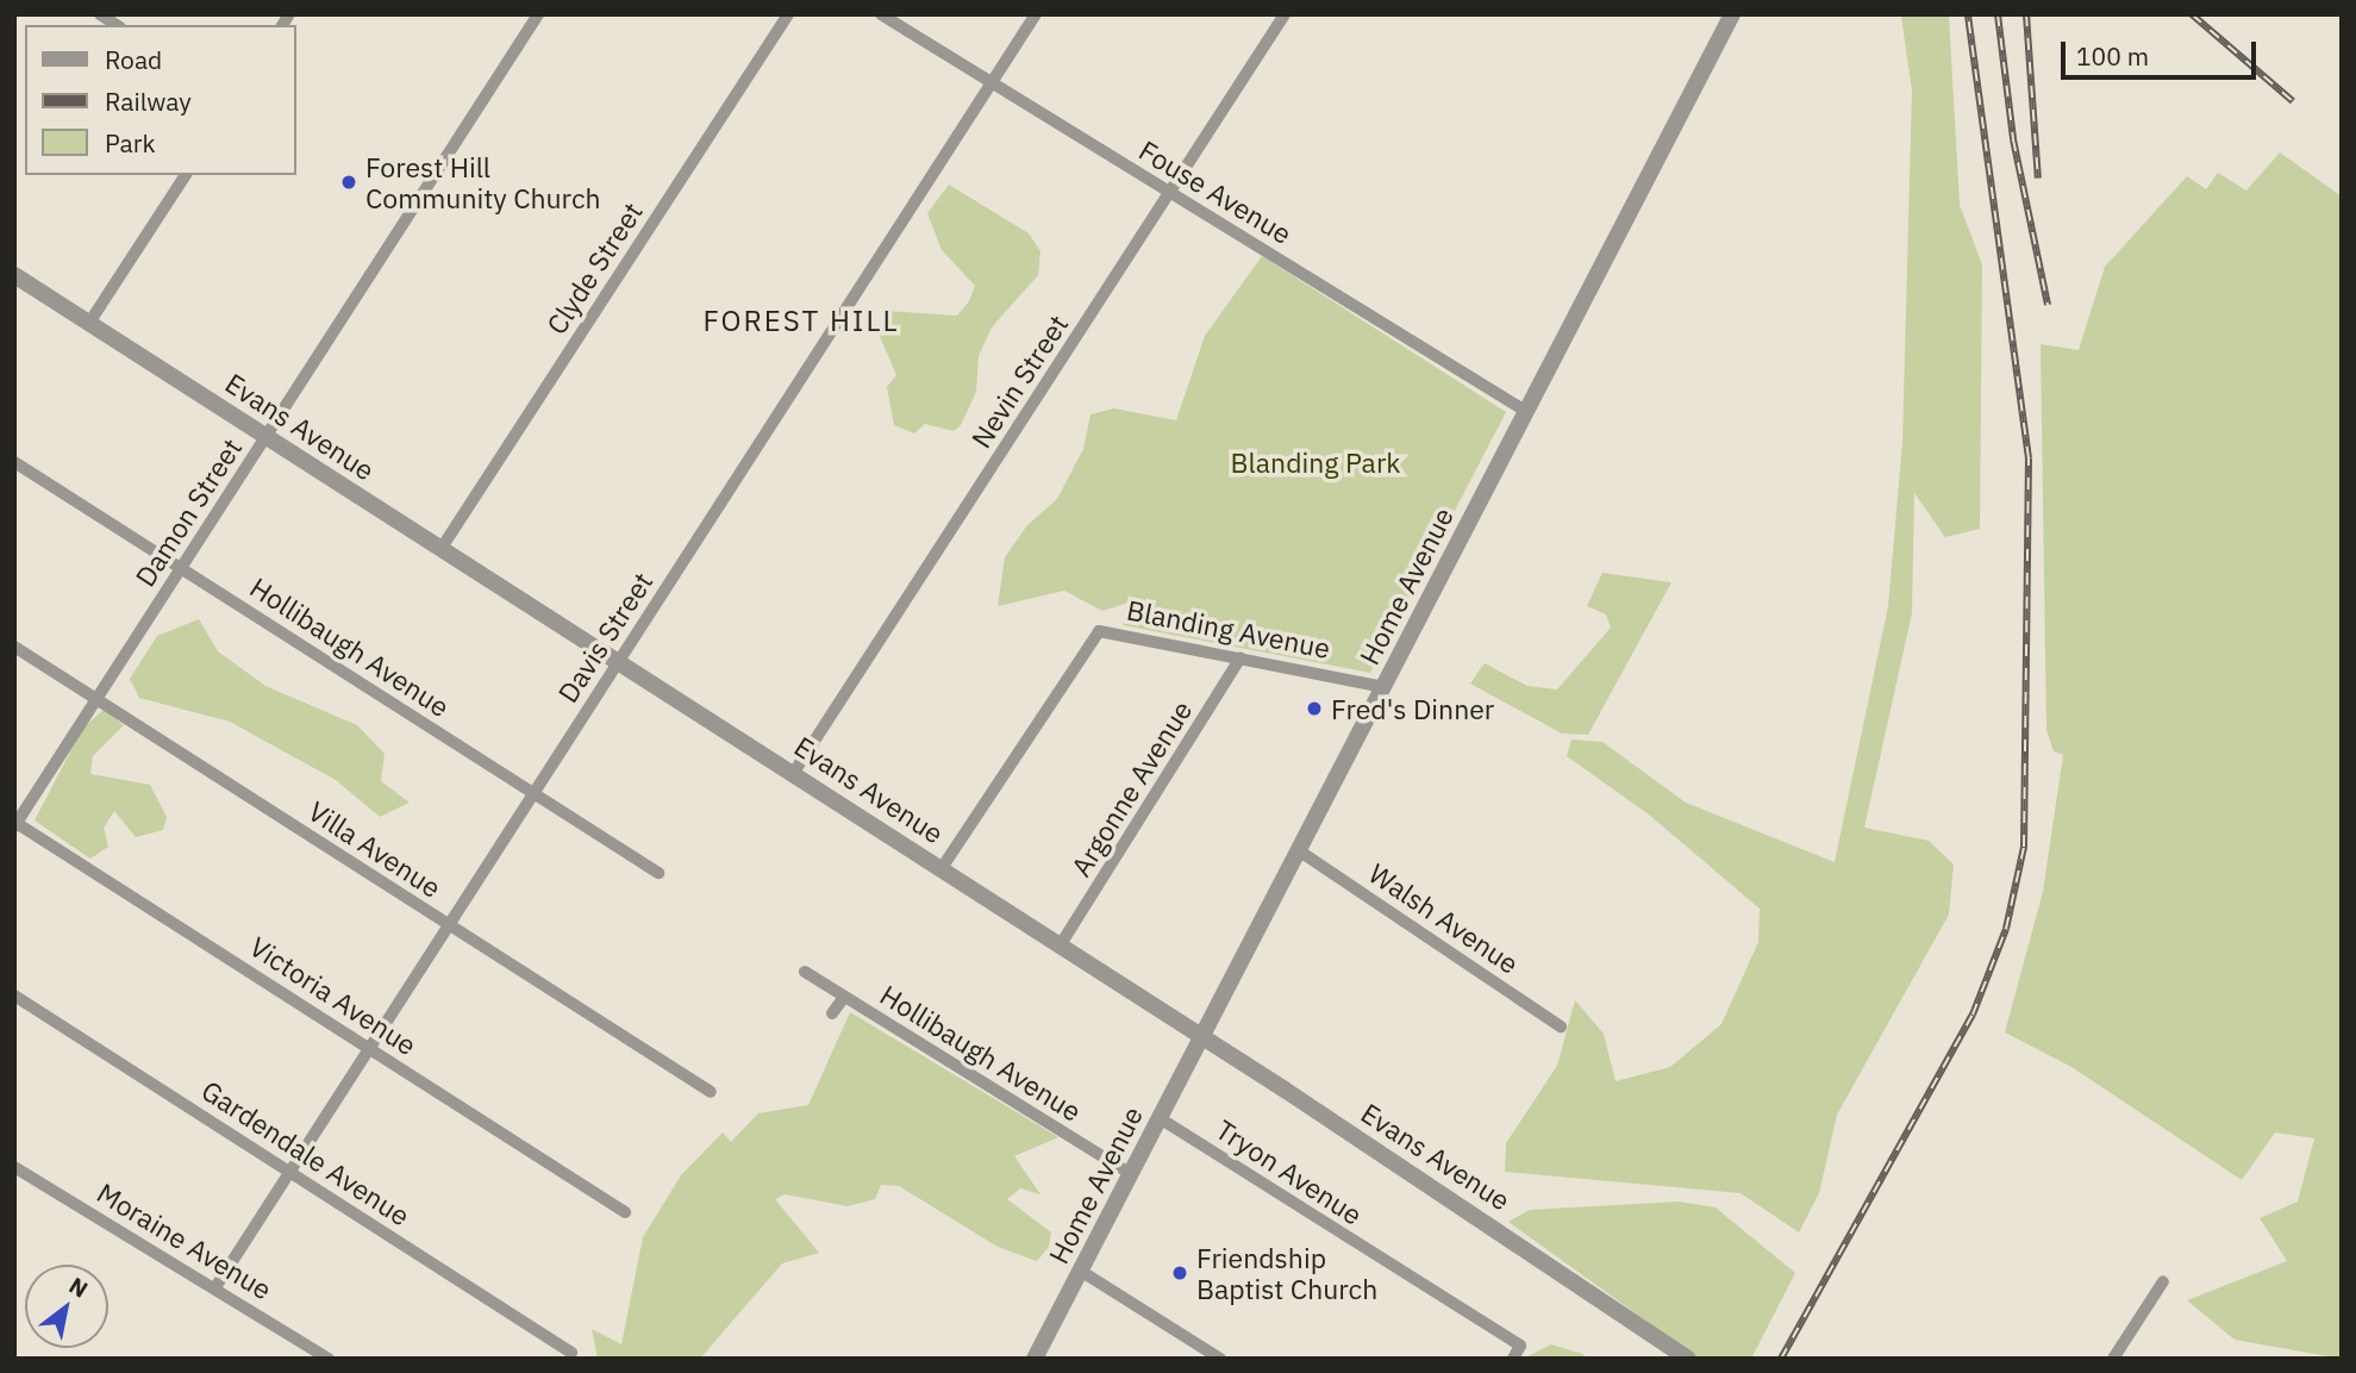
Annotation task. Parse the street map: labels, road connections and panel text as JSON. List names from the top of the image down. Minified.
{"streets":{"street":["Fouse Avenue","Clyde Street","Nevin Street","Evans Avenue","Damon Street","Home Avenue","Blanding Avenue","Davis Street","Hollibaugh Avenue","Argonne Avenue","Villa Avenue","Walsh Avenue","Victoria Avenue","Gardendale Avenue","Tryon Avenue","Moraine Avenue"]},"crossings":[["Fouse Avenue","Nevin Street"],["Fouse Avenue","Home Avenue"],["Fouse Avenue","Davis Street"],["Clyde Street","Evans Avenue"],["Nevin Street","Evans Avenue"],["Evans Avenue","Damon Street"],["Evans Avenue","Home Avenue"],["Evans Avenue","Blanding Avenue"],["Evans Avenue","Davis Street"],["Evans Avenue","Argonne Avenue"],["Damon Street","Hollibaugh Avenue"],["Damon Street","Villa Avenue"],["Damon Street","Victoria Avenue"],["Home Avenue","Blanding Avenue"],["Home Avenue","Hollibaugh Avenue"],["Home Avenue","Walsh Avenue"],["Home Avenue","Tryon Avenue"],["Blanding Avenue","Argonne Avenue"],["Davis Street","Hollibaugh Avenue"],["Davis Street","Villa Avenue"],["Davis Street","Victoria Avenue"],["Davis Street","Gardendale Avenue"],["Davis Street","Moraine Avenue"]],"districts":["FOREST HILL"],"parks":["Blanding Park"],"places":["Forest Hill Community Church","Fred's Dinner","Friendship Baptist Church"],"legend":["Road","Railway","Park"],"scale_bar":"100 m","north":"top right"}
